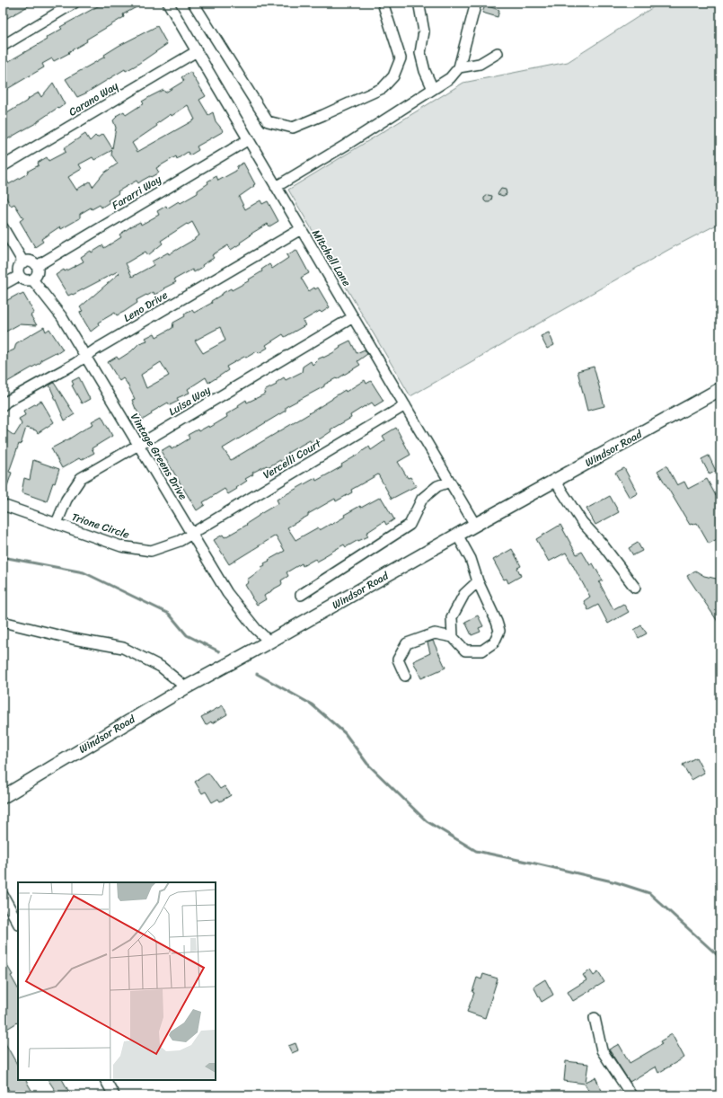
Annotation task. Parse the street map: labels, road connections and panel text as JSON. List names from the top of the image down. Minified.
{"streets":{"main road":["Windsor Road"],"street":["Carano Way","Fararri Way","Mitchell Lane","Leno Drive","Luisa Way","Vintage Greens Drive","Vercelli Court","Trione Circle"]},"crossings":[["Carano Way","Mitchell Lane"],["Fararri Way","Mitchell Lane"],["Fararri Way","Vintage Greens Drive"],["Mitchell Lane","Leno Drive"],["Mitchell Lane","Luisa Way"],["Mitchell Lane","Windsor Road"],["Mitchell Lane","Vercelli Court"],["Leno Drive","Vintage Greens Drive"],["Luisa Way","Vintage Greens Drive"],["Luisa Way","Trione Circle"],["Windsor Road","Vintage Greens Drive"],["Vintage Greens Drive","Vercelli Court"],["Vintage Greens Drive","Trione Circle"],["Vercelli Court","Trione Circle"]]}
